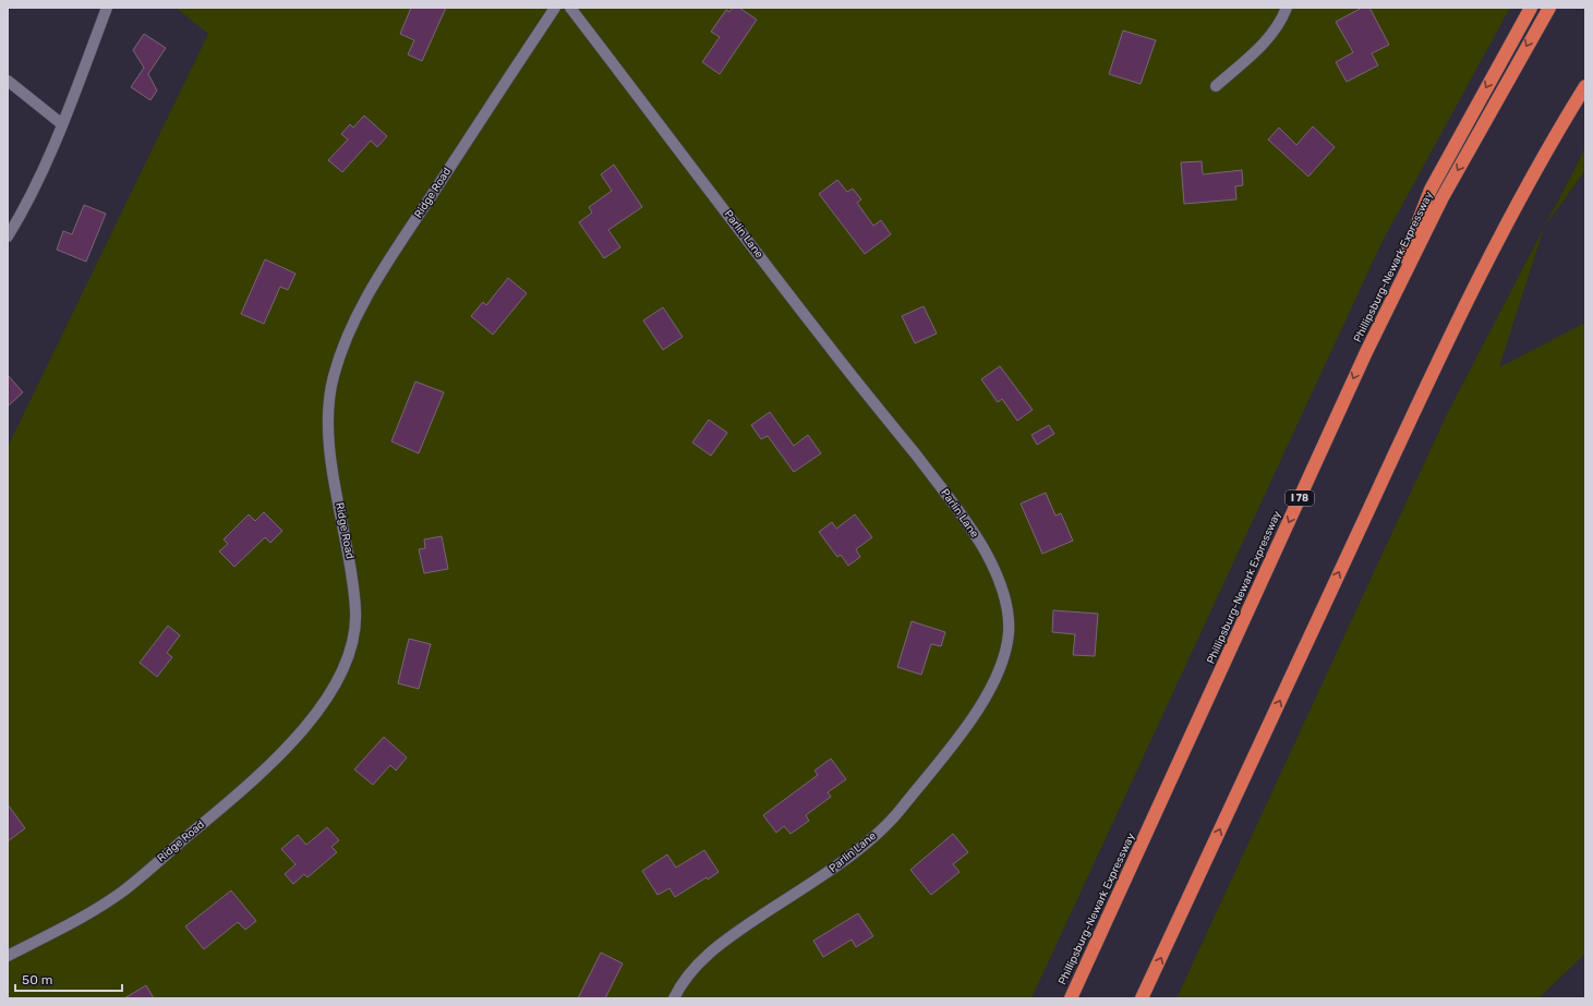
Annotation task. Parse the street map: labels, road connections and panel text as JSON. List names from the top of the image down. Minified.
{"streets":{"highway":["Phillipsburg-Newark Expressway","I 78"],"street":["Ridge Road","Parlin Lane"]},"scale_bar":"50 m"}
